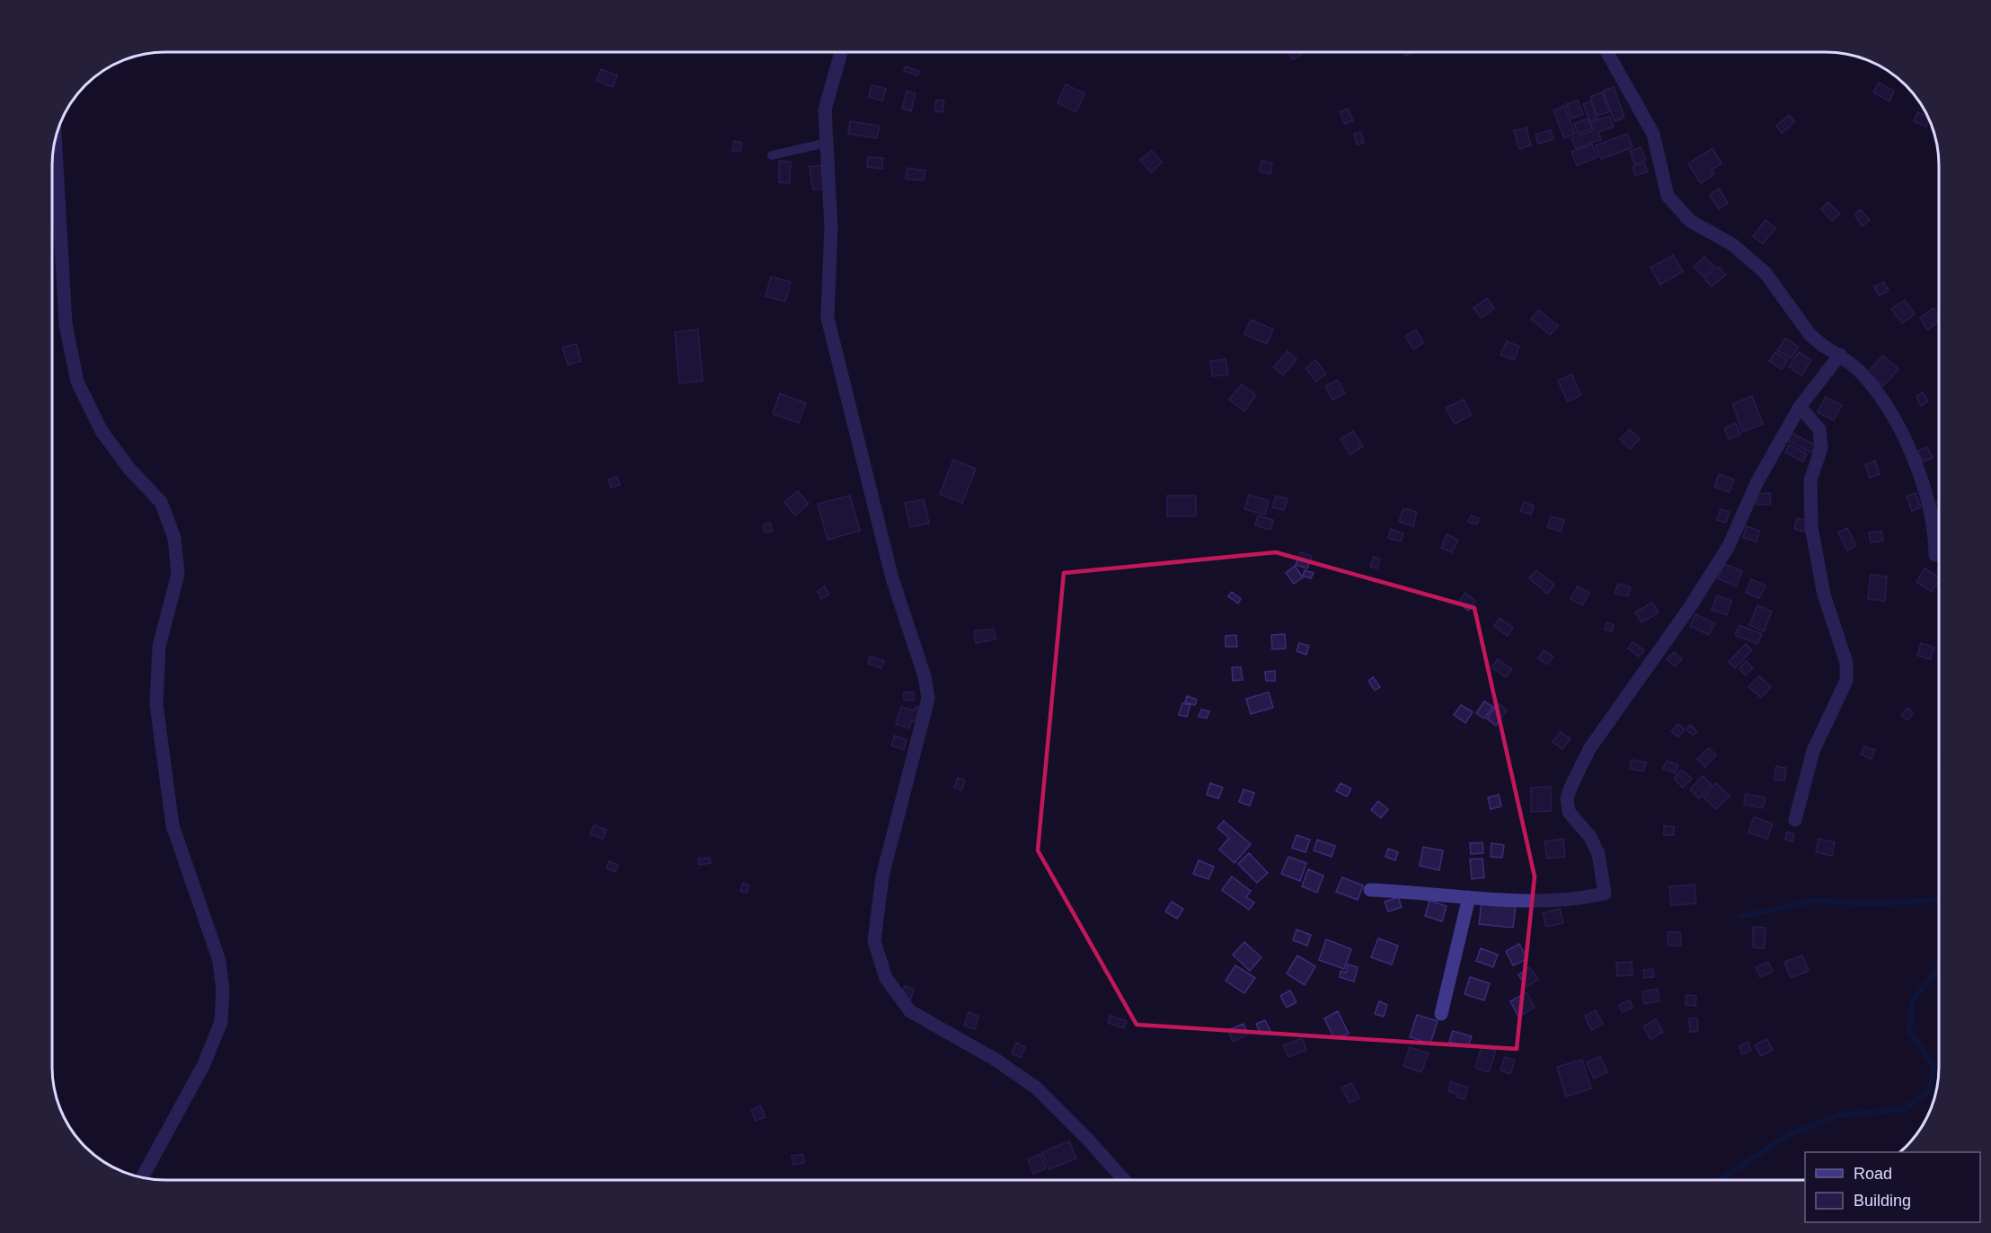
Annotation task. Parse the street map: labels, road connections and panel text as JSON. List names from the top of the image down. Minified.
{"legend":["Road","Building"]}
